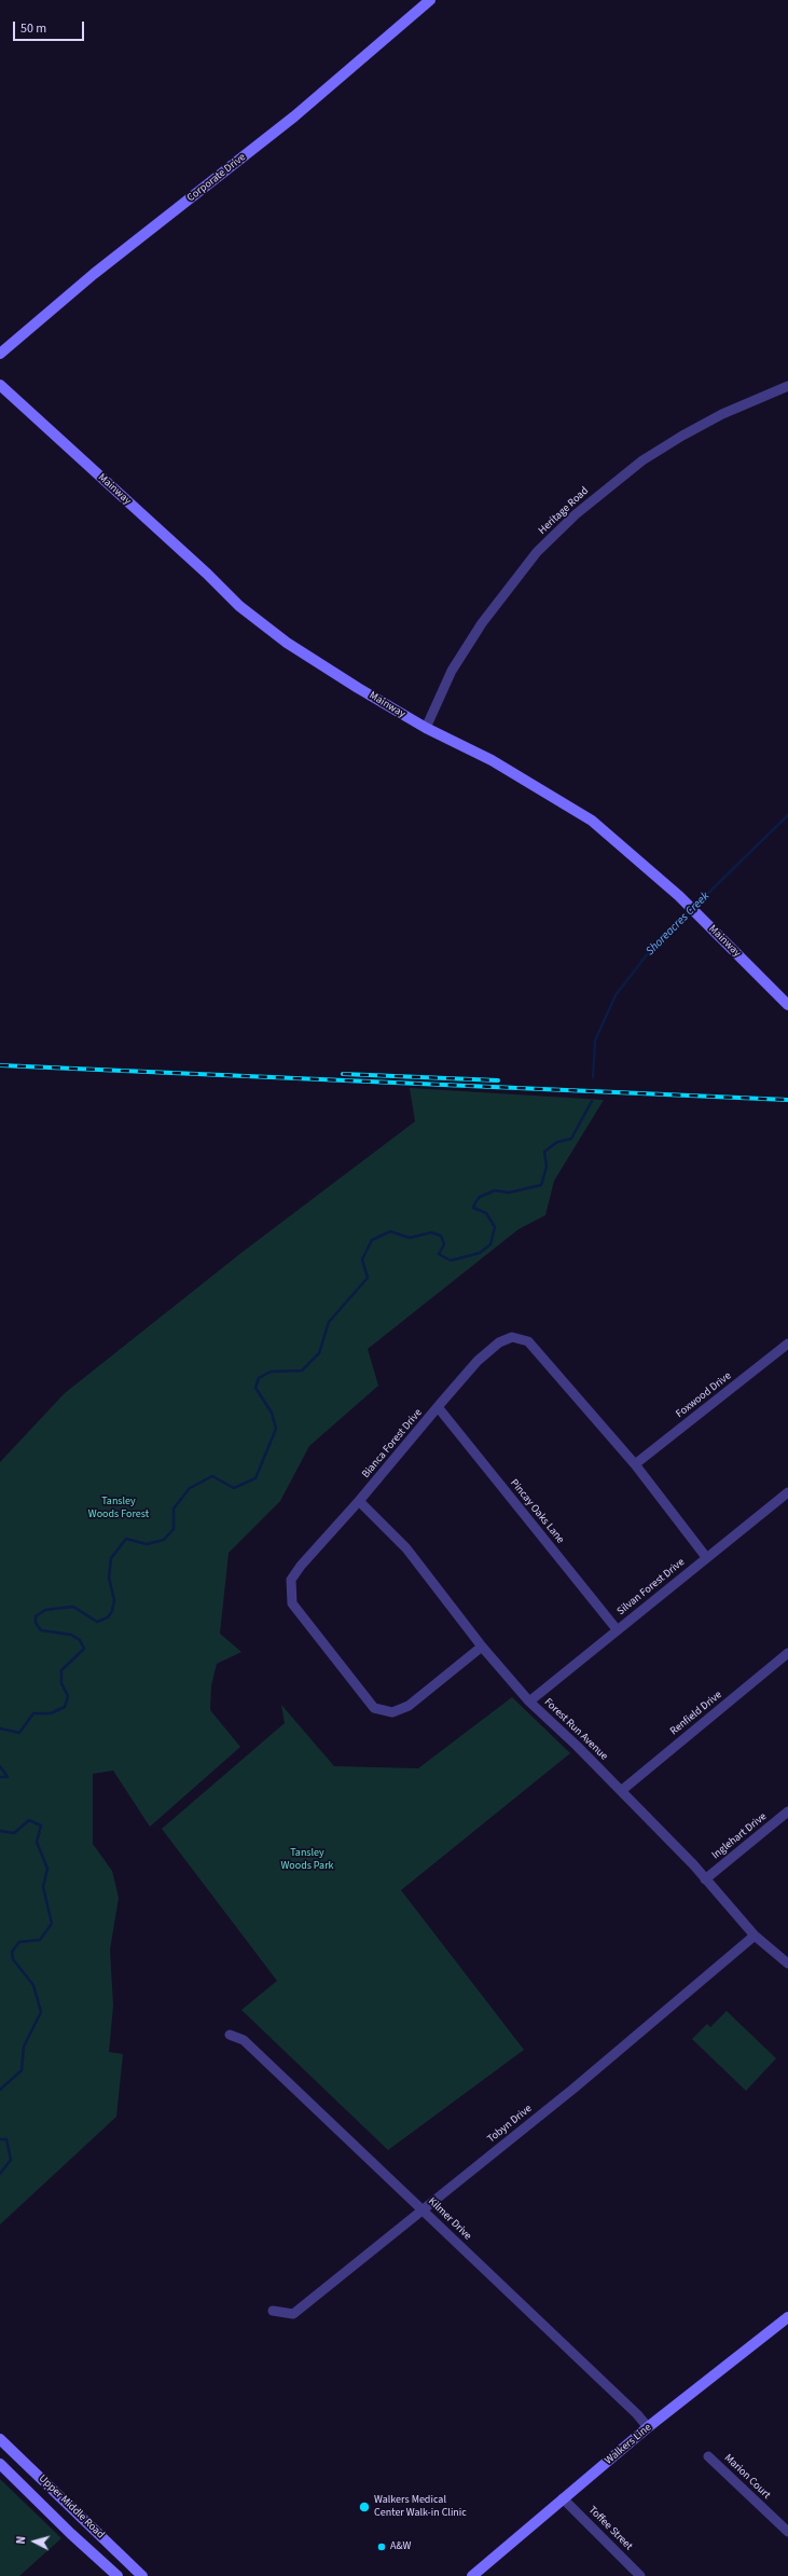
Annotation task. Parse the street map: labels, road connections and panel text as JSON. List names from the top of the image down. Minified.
{"streets":{"street":["Corporate Drive","Mainway","Heritage Road","Foxwood Drive","Bianca Forest Drive","Pincay Oaks Lane","Silvan Forest Drive","Renfield Drive","Forest Run Avenue","Inglehart Drive","Tobyn Drive","Kilmer Drive","Walkers Line","Marion Court","Upper Middle Road","Toffee Street"]},"crossings":[["Mainway","Heritage Road"],["Foxwood Drive","Bianca Forest Drive"],["Bianca Forest Drive","Pincay Oaks Lane"],["Bianca Forest Drive","Silvan Forest Drive"],["Bianca Forest Drive","Forest Run Avenue"],["Pincay Oaks Lane","Silvan Forest Drive"],["Silvan Forest Drive","Forest Run Avenue"],["Renfield Drive","Forest Run Avenue"],["Forest Run Avenue","Inglehart Drive"],["Forest Run Avenue","Tobyn Drive"],["Tobyn Drive","Kilmer Drive"],["Kilmer Drive","Walkers Line"],["Walkers Line","Toffee Street"]],"water":["Shoreacres Creek"],"parks":["Tansley Woods Forest","Tansley Woods Park"],"places":["Walkers Medical Center Walk-in Clinic","A&W"],"scale_bar":"50 m","north":"left"}
